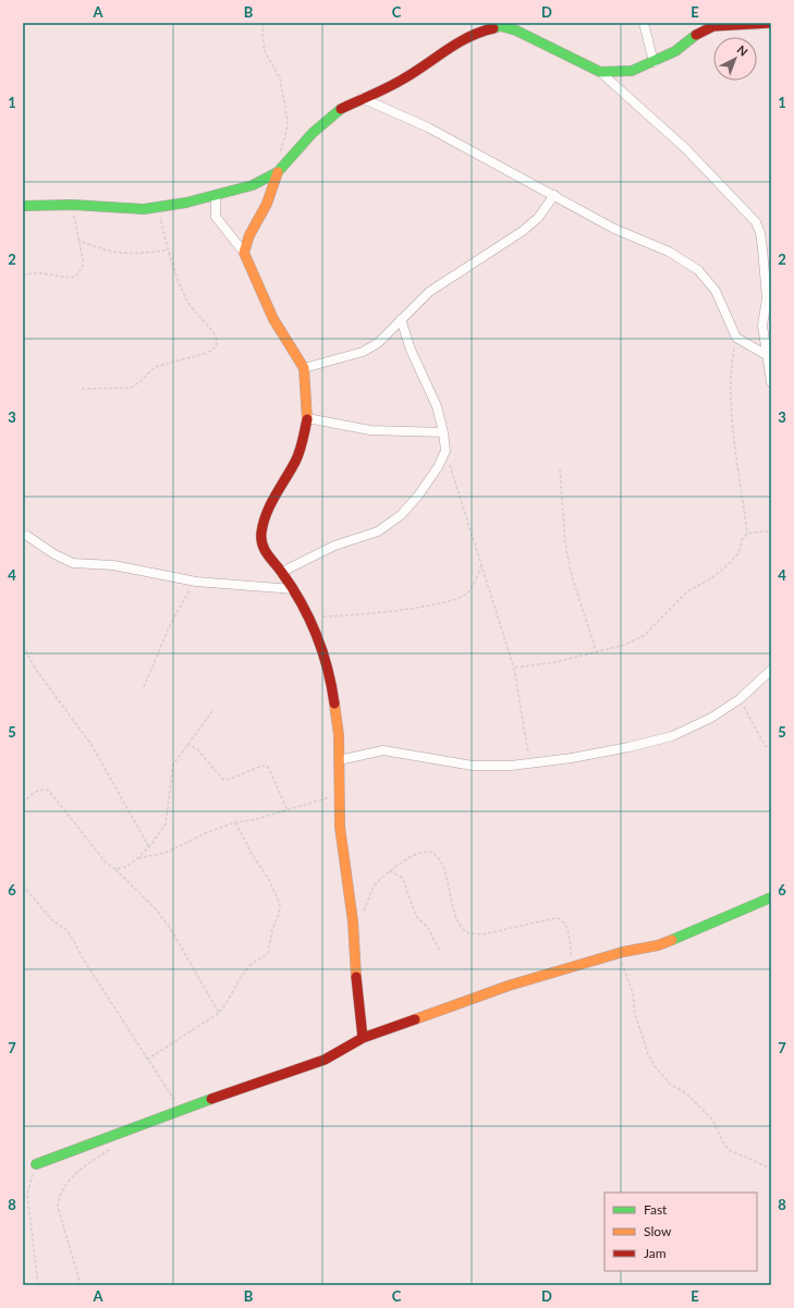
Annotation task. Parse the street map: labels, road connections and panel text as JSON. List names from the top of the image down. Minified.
{"legend":["Fast","Slow","Jam"],"north":"top right","grid":{"columns":["A","B","C","D","E"],"rows":["1","2","3","4","5","6","7","8"]}}
